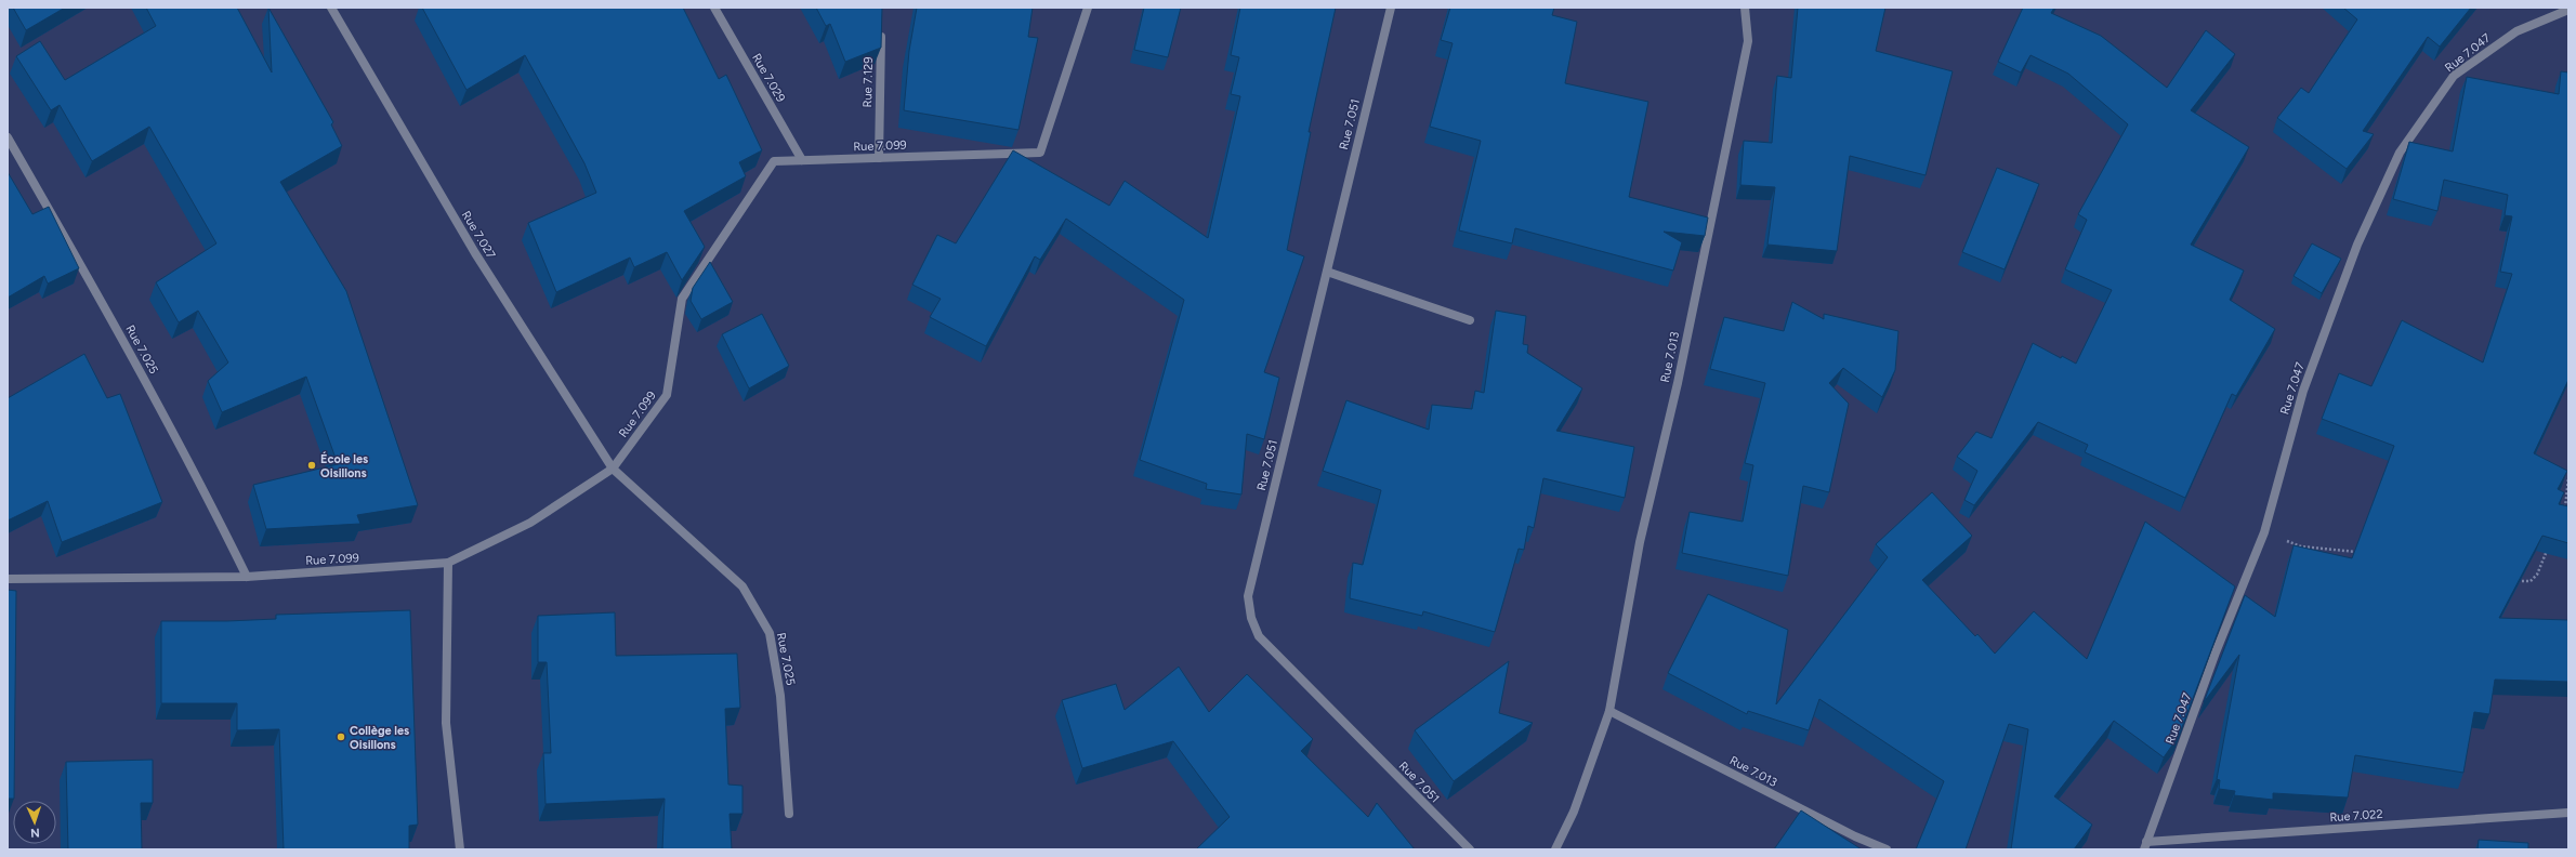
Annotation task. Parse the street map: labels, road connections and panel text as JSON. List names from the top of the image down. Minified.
{"streets":{"street":["Rue 7.047","Rue 7.029","Rue 7.129","Rue 7.051","Rue 7.099","Rue 7.027","Rue 7.025","Rue 7.013","Rue 7.022"]},"crossings":[["Rue 7.047","Rue 7.022"],["Rue 7.029","Rue 7.099"],["Rue 7.129","Rue 7.099"],["Rue 7.099","Rue 7.027"],["Rue 7.099","Rue 7.025"],["Rue 7.027","Rue 7.025"]],"places":["École les Oisillons","Collège les Oisillons"],"north":"bottom"}
